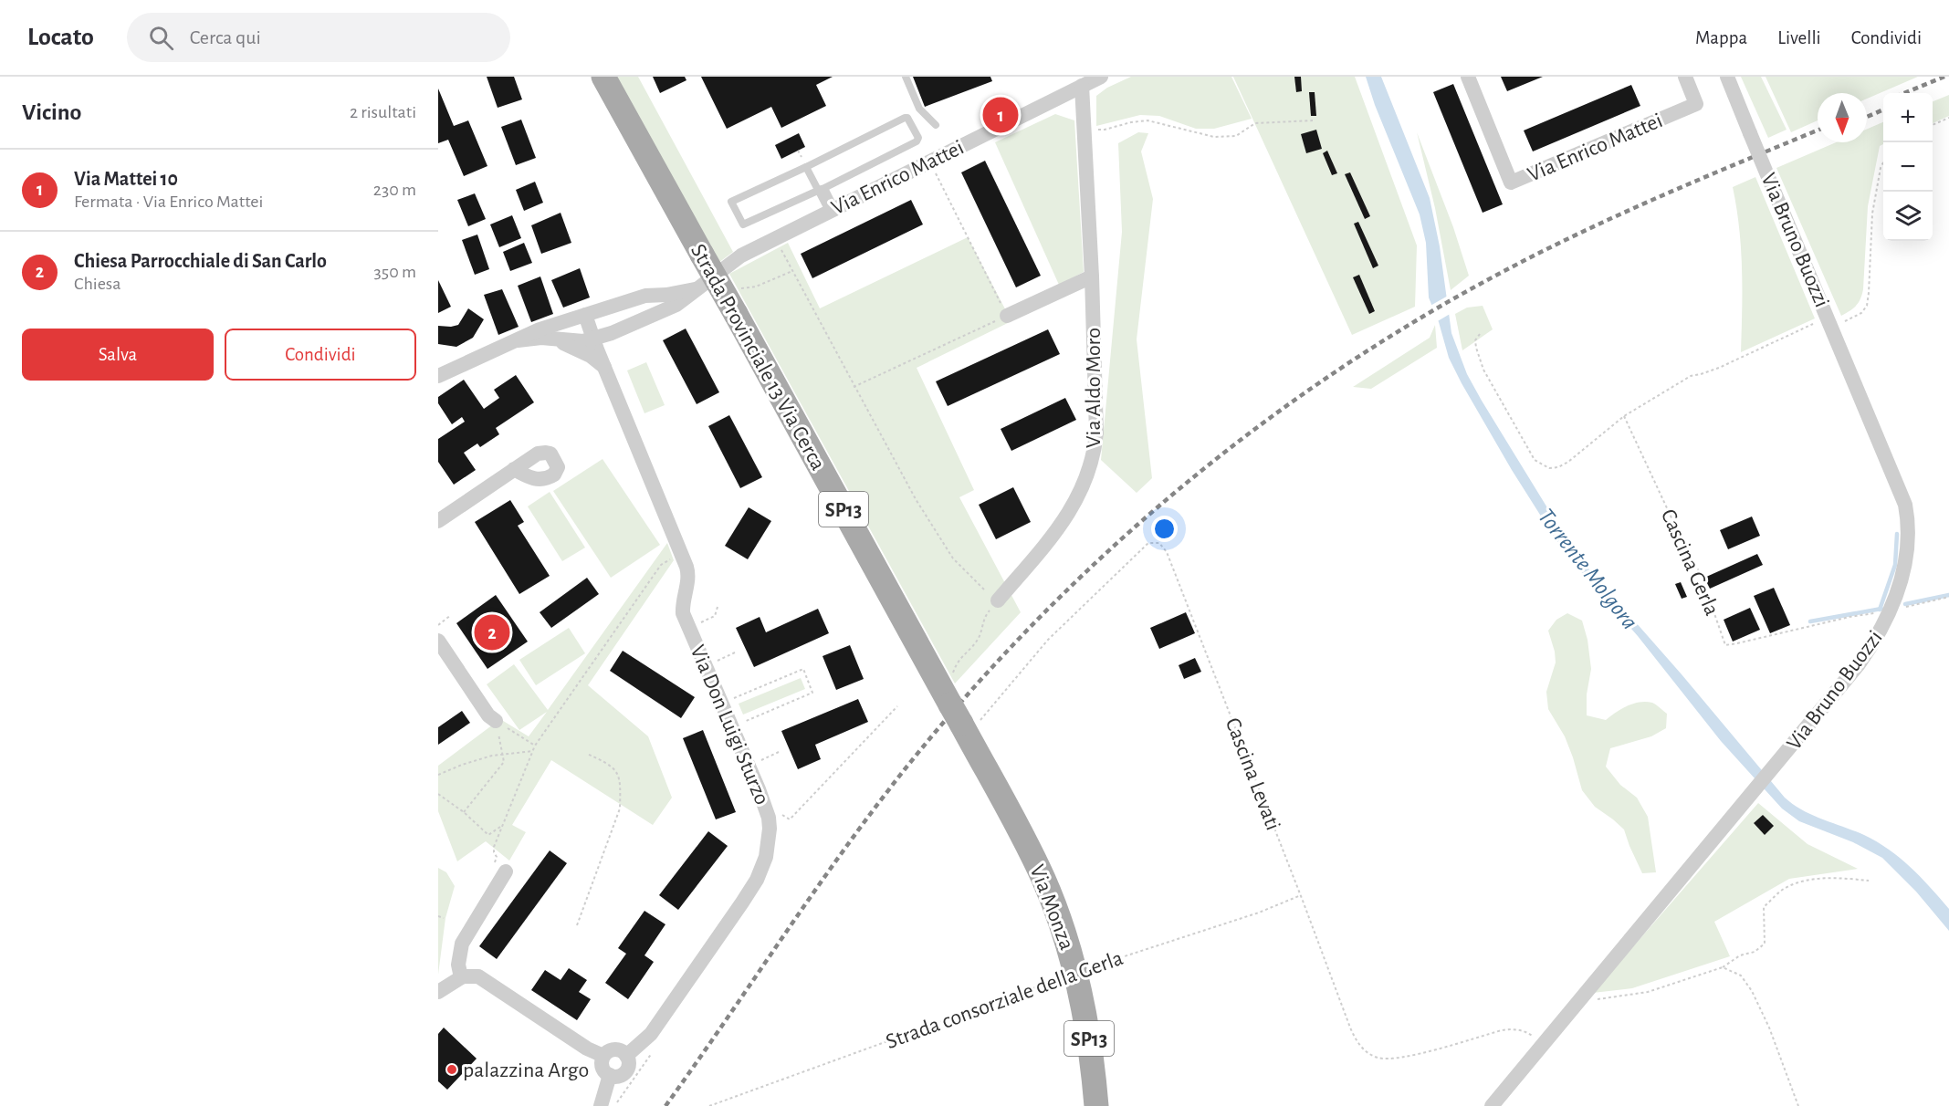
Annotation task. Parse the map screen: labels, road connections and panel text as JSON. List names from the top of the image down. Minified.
{"streets":{"main road":["Strada Provinciale 13 Via Cerca","SP13","Via Monza"],"street":["Via Enrico Mattei","Via Bruno Buozzi","Via Aldo Moro","Via Don Luigi Sturzo"],"path":["Cascina Gerla","Cascina Levati","Strada consorziale della Gerla"]},"crossings":[["Via Enrico Mattei","Via Aldo Moro"],["Via Enrico Mattei","Via Don Luigi Sturzo"],["Via Bruno Buozzi","Cascina Gerla"],["Via Bruno Buozzi","Cascina Levati"],["Strada Provinciale 13 Via Cerca","Cascina Levati"],["Strada Provinciale 13 Via Cerca","Via Monza"],["Cascina Levati","Via Monza"],["Cascina Levati","Strada consorziale della Gerla"],["Via Monza","Strada consorziale della Gerla"]],"water":["Torrente Molgora"],"places":["palazzina Argo"],"north":"bottom","page":{"header":"Locato","search":"Cerca qui","nav":["Mappa","Livelli","Condividi"],"heading":["Vicino","2 risultati"],"map_buttons":["+","−"],"pins":["1","2"],"list":[{"mark":"1","name":"Via Mattei 10","note":"Fermata · Via Enrico Mattei","value":"230 m"},{"mark":"2","name":"Chiesa Parrocchiale di San Carlo","note":"Chiesa","value":"350 m"}],"buttons":["Salva","Condividi"]}}
